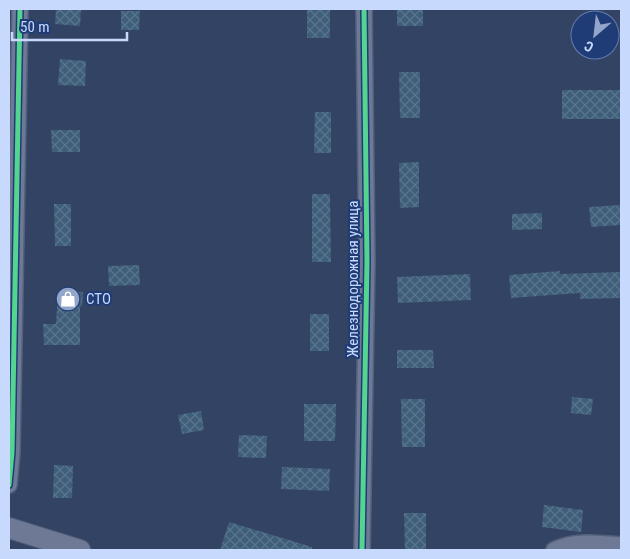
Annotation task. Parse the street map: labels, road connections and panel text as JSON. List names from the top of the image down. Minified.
{"streets":{"street":["Железнодорожная улица"]},"places":{"shop":["СТО"]},"scale_bar":"50 m","north":"bottom left"}
